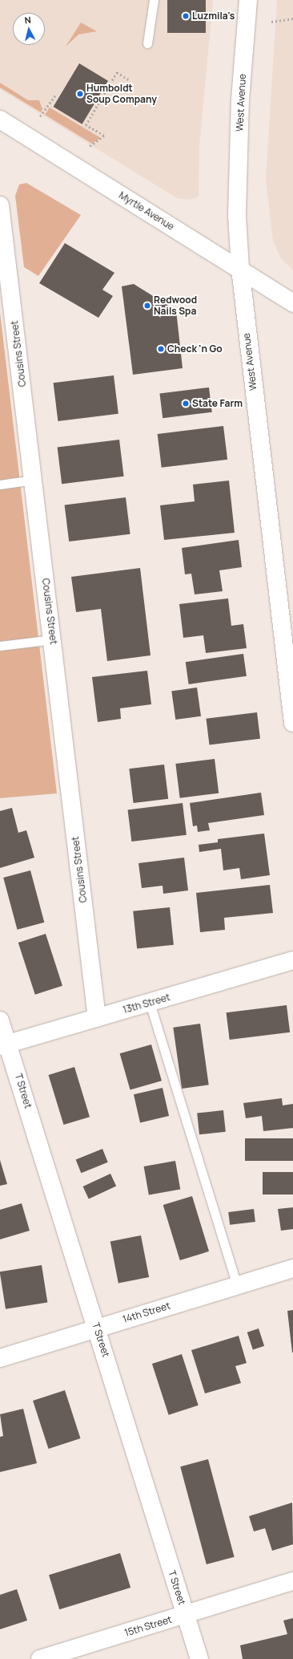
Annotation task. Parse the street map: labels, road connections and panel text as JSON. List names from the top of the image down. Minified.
{"streets":{"street":["West Avenue","Myrtle Avenue","Cousins Street","13th Street","T Street","14th Street","15th Street"]},"crossings":[["West Avenue","Myrtle Avenue"],["Cousins Street","13th Street"],["13th Street","T Street"],["T Street","14th Street"],["T Street","15th Street"]],"places":["Luzmila's","Humboldt Soup Company","Redwood Nails Spa","Check 'n Go","State Farm"],"north":"top"}
